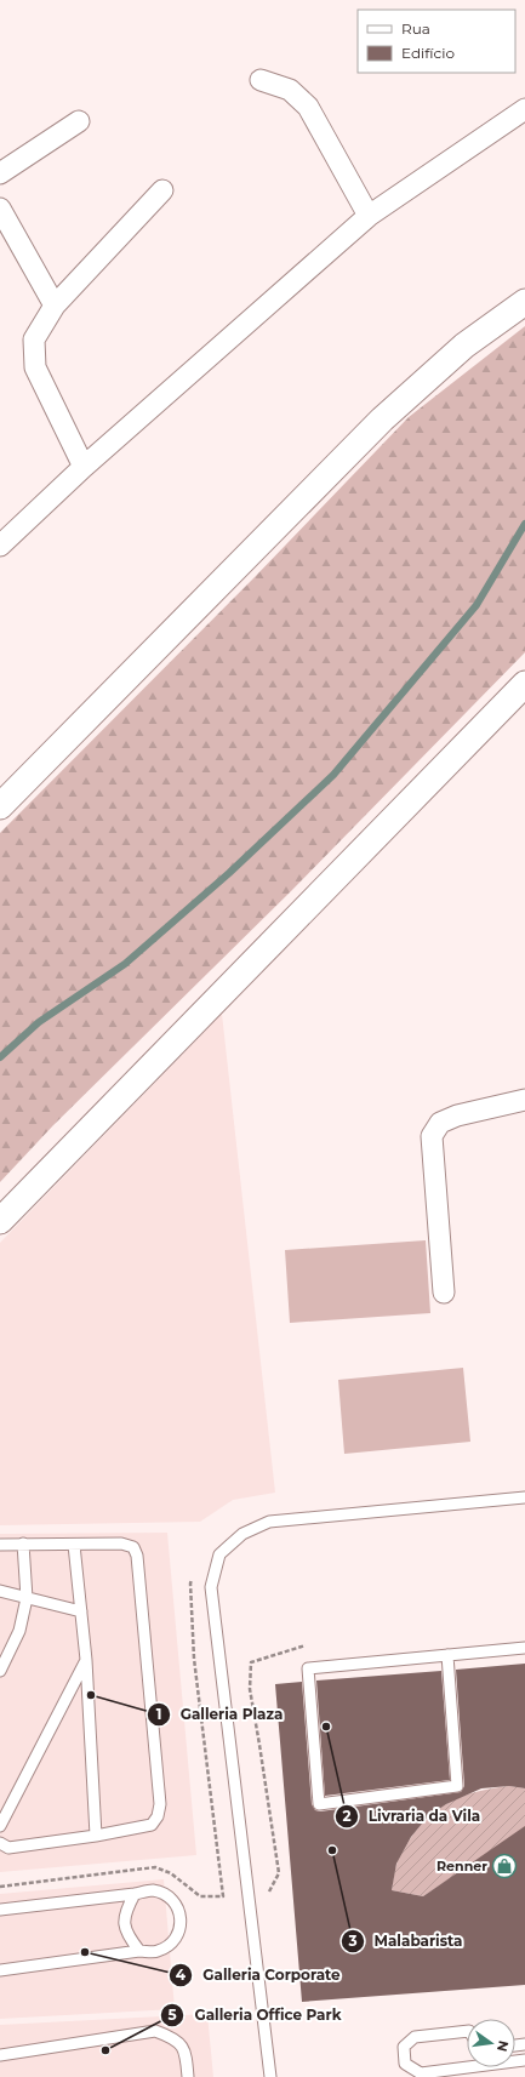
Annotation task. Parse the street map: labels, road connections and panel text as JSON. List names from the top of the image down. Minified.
{"places":{"other":["Galleria Plaza","Livraria da Vila","Malabarista","Galleria Corporate","Galleria Office Park"],"shop":["Renner"]},"legend":["Rua","Edifício"],"north":"right"}
